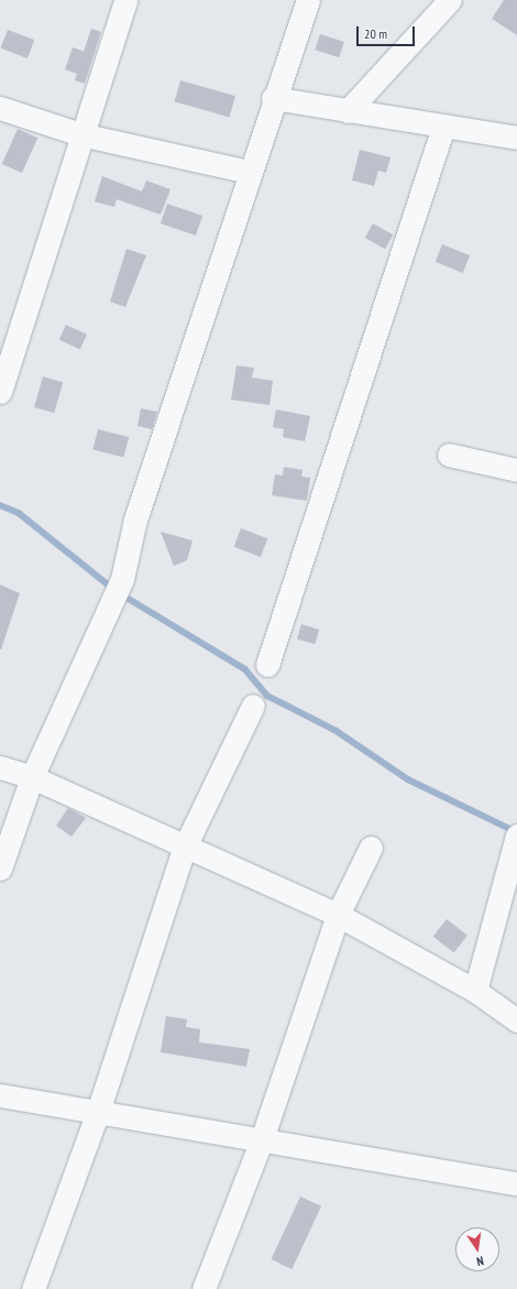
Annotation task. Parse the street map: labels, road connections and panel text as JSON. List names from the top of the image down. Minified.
{"scale_bar":"20 m","north":"bottom"}
